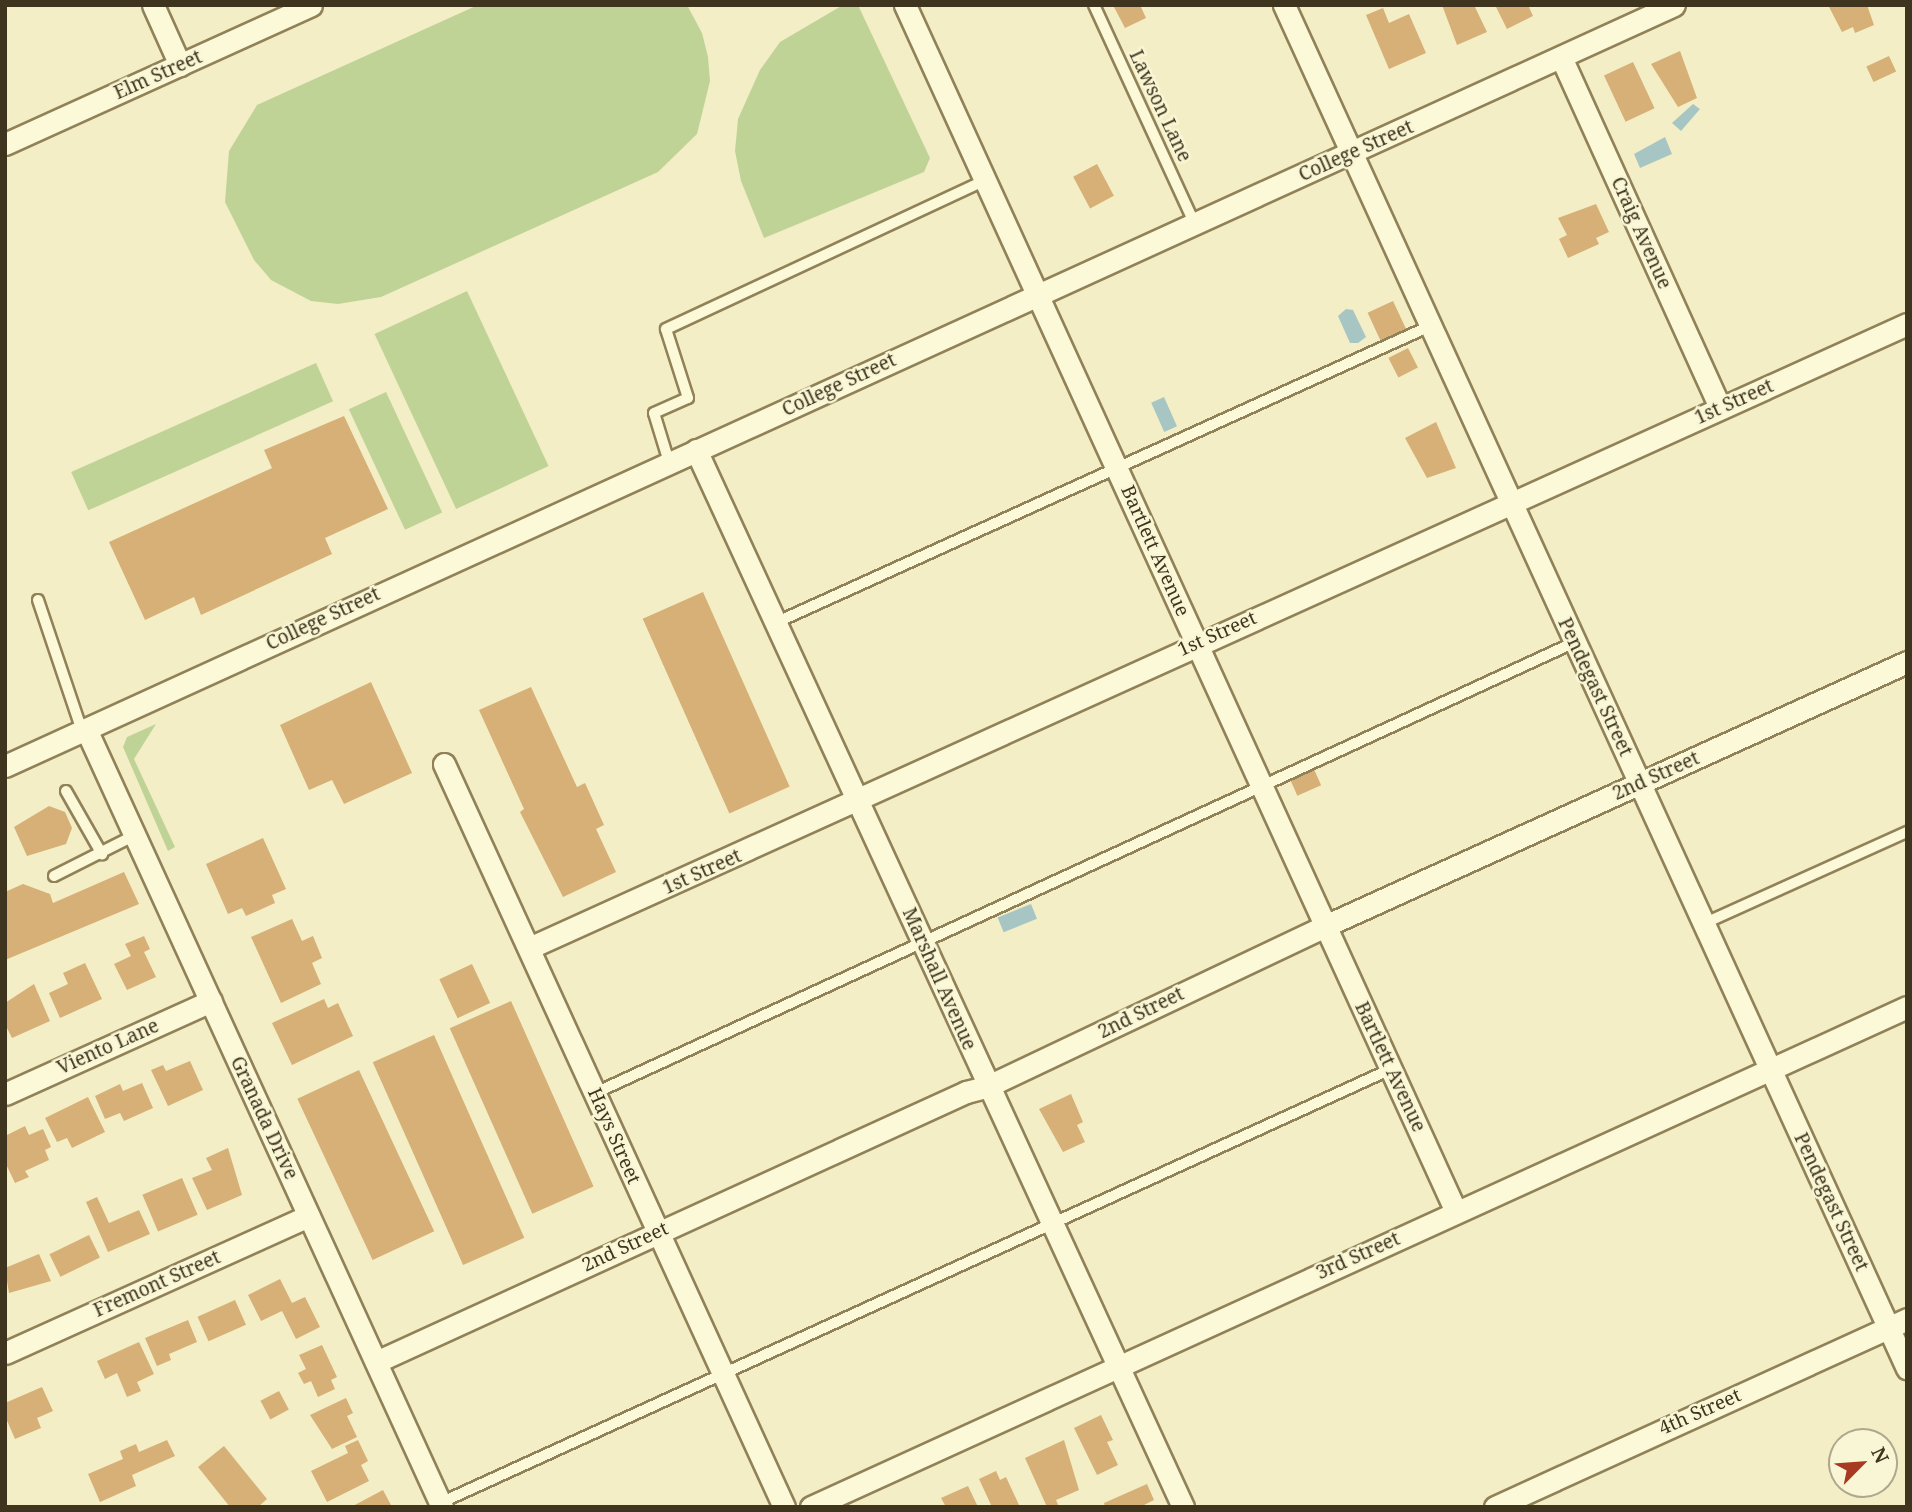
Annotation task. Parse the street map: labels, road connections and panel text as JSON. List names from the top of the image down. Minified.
{"streets":{"street":["Elm Street","College Street","Craig Avenue","1st Street","Bartlett Avenue","Pendegast Street","2nd Street","Marshall Avenue","Viento Lane","Granada Drive","Hays Street","3rd Street","Fremont Street","4th Street"],"lane":["Lawson Lane"]},"crossings":[["Lawson Lane","College Street"],["College Street","Craig Avenue"],["College Street","Bartlett Avenue"],["College Street","Pendegast Street"],["College Street","Marshall Avenue"],["College Street","Granada Drive"],["Craig Avenue","1st Street"],["1st Street","Bartlett Avenue"],["1st Street","Pendegast Street"],["1st Street","Marshall Avenue"],["1st Street","Hays Street"],["Bartlett Avenue","2nd Street"],["Bartlett Avenue","3rd Street"],["Pendegast Street","2nd Street"],["Pendegast Street","3rd Street"],["Pendegast Street","4th Street"],["2nd Street","Marshall Avenue"],["2nd Street","Granada Drive"],["2nd Street","Hays Street"],["Marshall Avenue","3rd Street"],["Viento Lane","Granada Drive"],["Granada Drive","Fremont Street"]],"north":"top right"}
